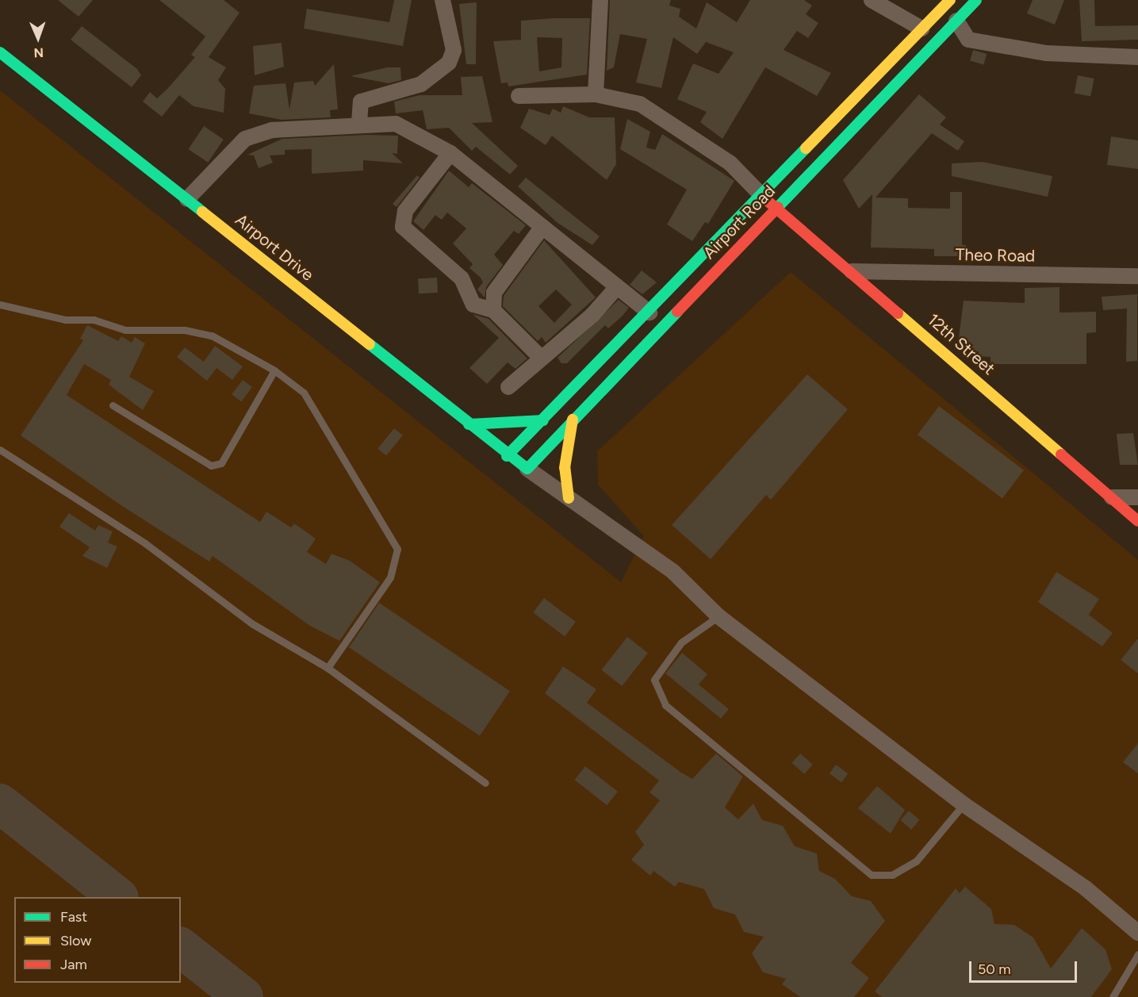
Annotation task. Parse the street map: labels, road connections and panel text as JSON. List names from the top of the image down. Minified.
{"streets":{"main road":["Airport Road","Airport Drive","12th Street"],"street":["Theo Road"]},"crossings":[["Airport Road","Airport Drive"],["Airport Road","12th Street"],["Theo Road","12th Street"]],"legend":["Fast","Slow","Jam"],"scale_bar":"50 m","north":"bottom"}
